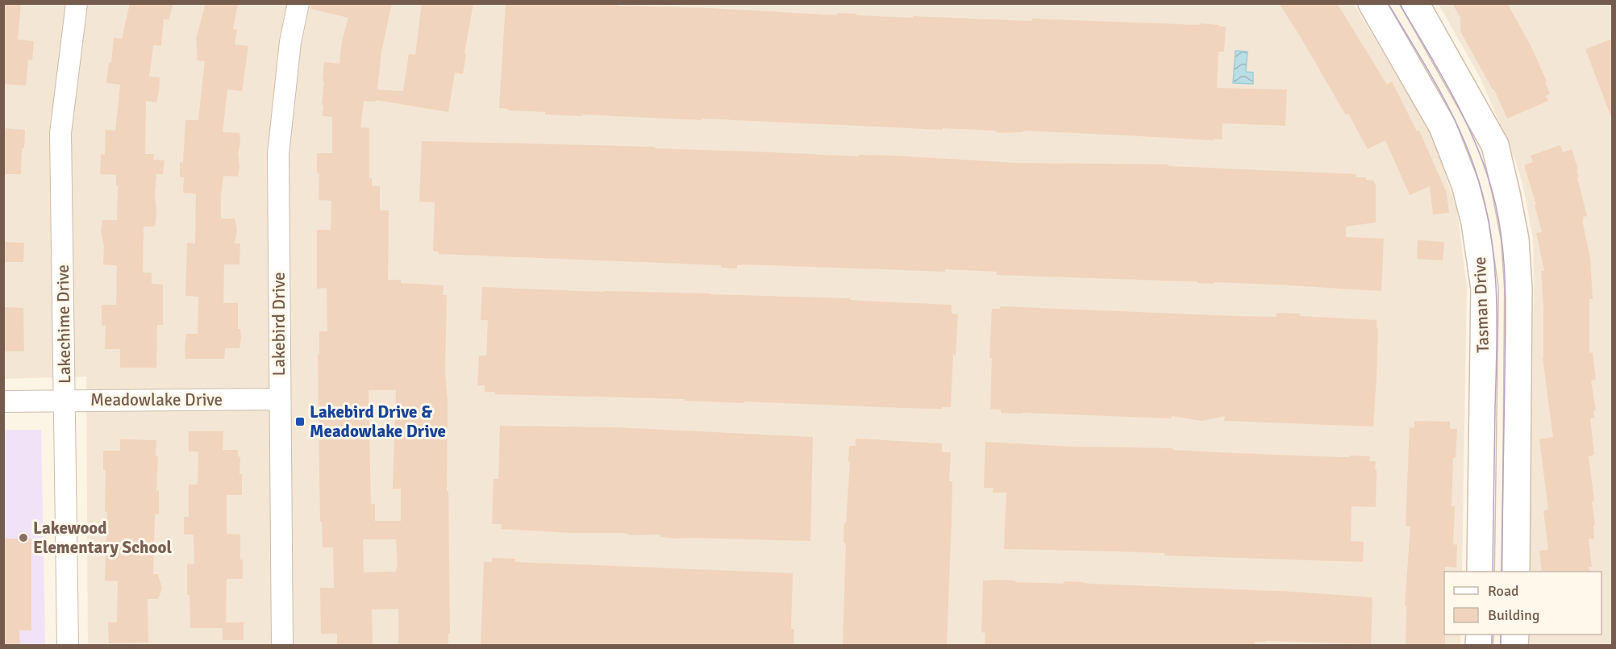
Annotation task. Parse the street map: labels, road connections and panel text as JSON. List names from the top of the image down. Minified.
{"streets":{"street":["Tasman Drive","Lakechime Drive","Lakebird Drive","Meadowlake Drive"]},"crossings":[["Lakechime Drive","Meadowlake Drive"],["Lakebird Drive","Meadowlake Drive"]],"places":{"transit":["Lakebird Drive & Meadowlake Drive"],"other":["Lakewood Elementary School"]},"legend":["Road","Building"]}
